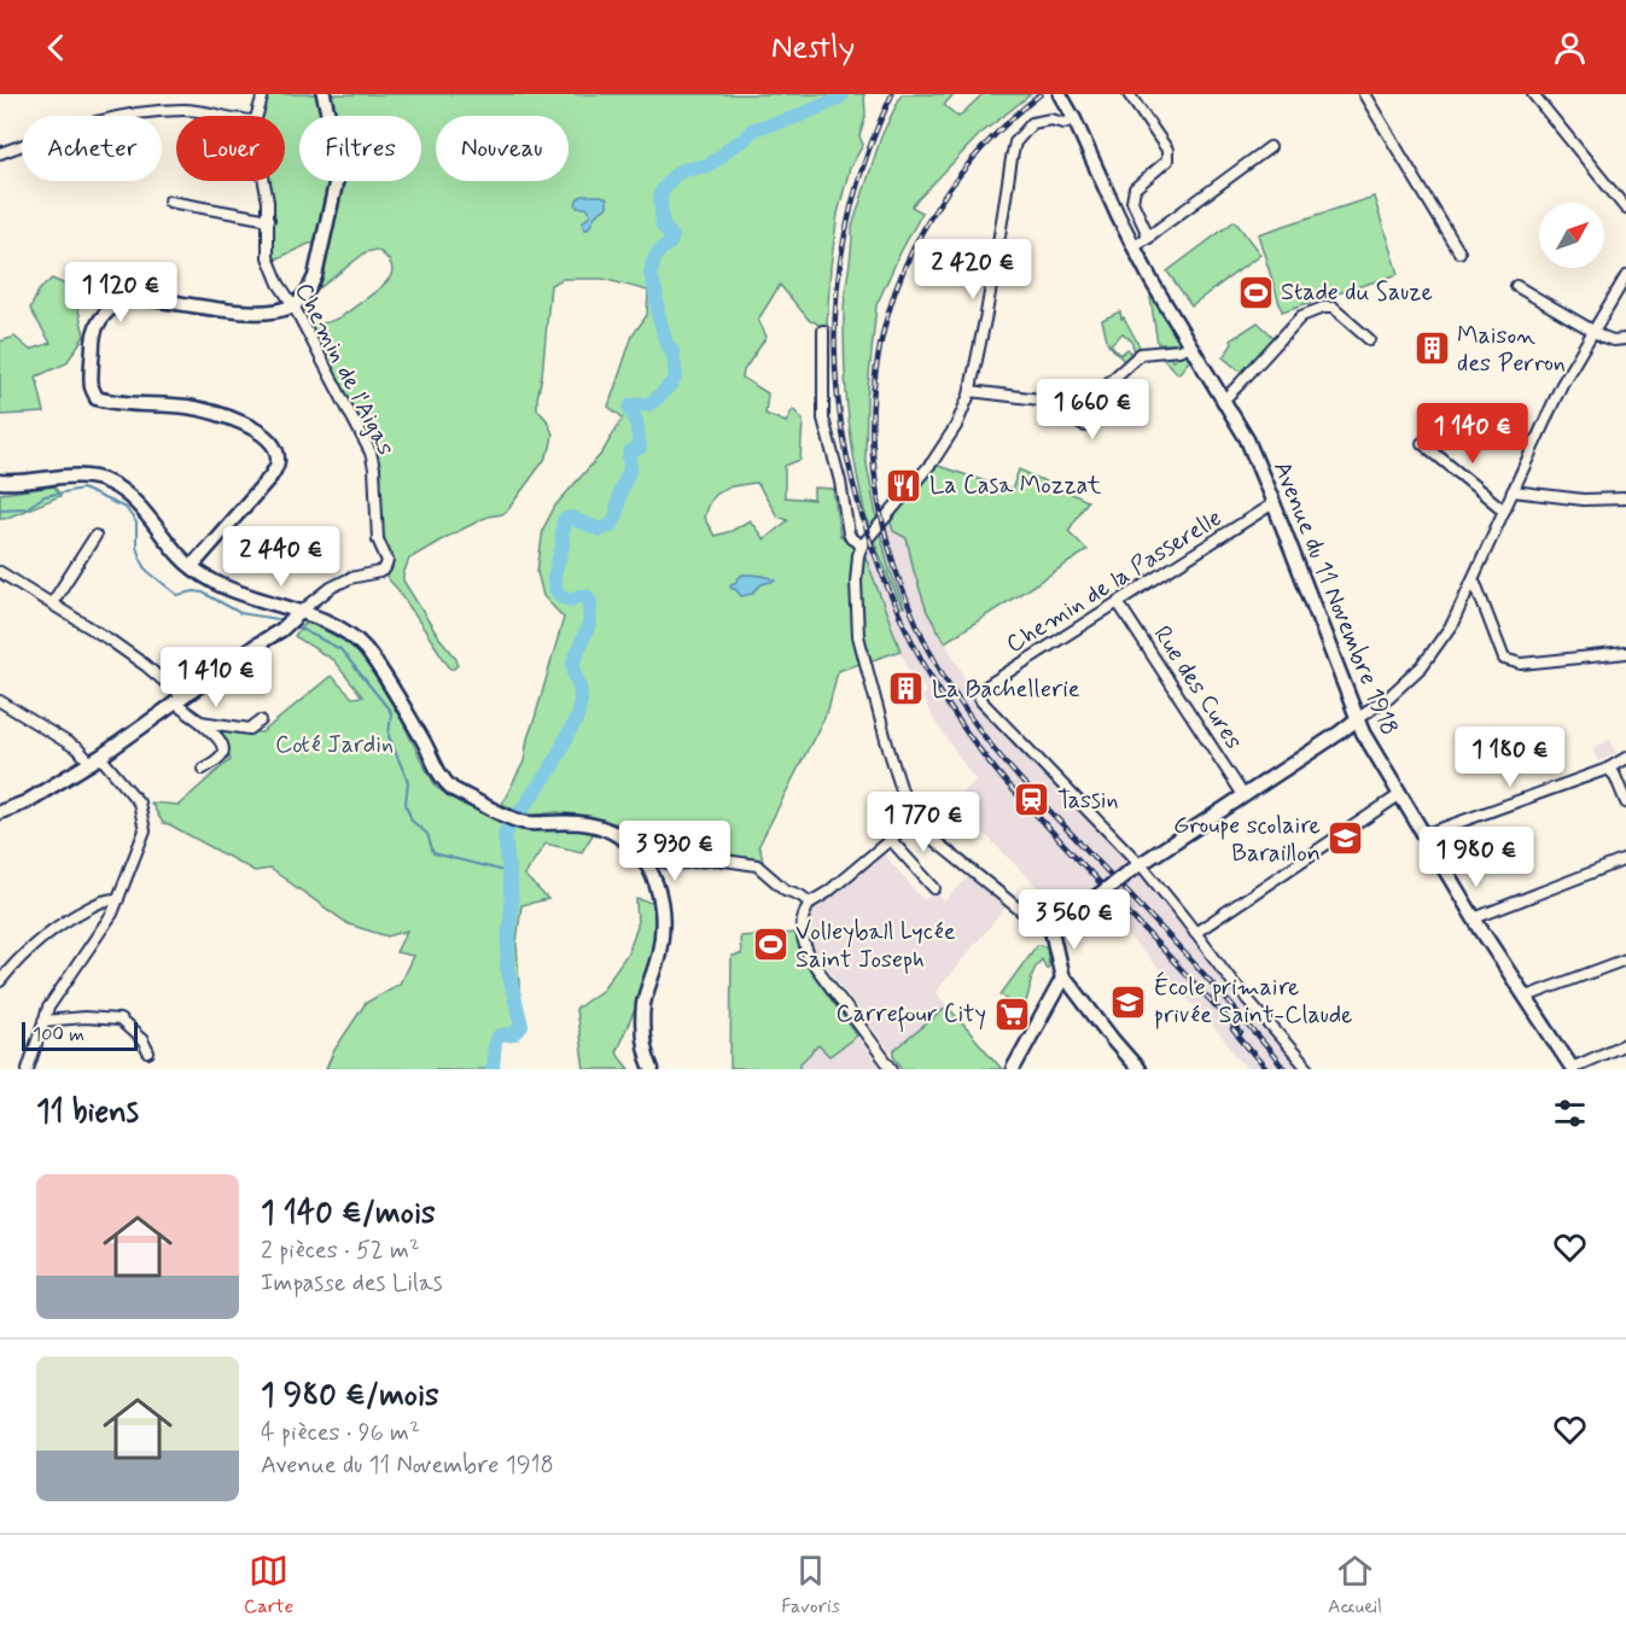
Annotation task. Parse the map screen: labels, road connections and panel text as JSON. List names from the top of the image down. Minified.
{"streets":{"main road":["Avenue du 11 Novembre 1918"],"street":["Chemin de l'Aigas","Chemin de la Passerelle","Rue des Cures"]},"crossings":[["Chemin de la Passerelle","Avenue du 11 Novembre 1918"],["Chemin de la Passerelle","Rue des Cures"]],"parks":["Coté Jardin"],"places":{"sports":["Stade du Sauze","Volleyball Lycée Saint Joseph"],"building":["Maison des Perron","La Bachellerie"],"restaurant":["La Casa Mozzat"],"station":["Tassin"],"school or university":["Groupe scolaire Baraillon","École primaire privée Saint-Claude"],"supermarket":["Carrefour City"]},"scale_bar":"100 m","north":"top right","page":{"header":"Nestly","chip":["Acheter","Louer","Filtres","Nouveau"],"price":["2 420 €","1 120 €","1 660 €","1 140 €","2 440 €","1 410 €","1 180 €","1 770 €","3 930 €","1 980 €","3 560 €"],"scale":"100 m","heading":"11 biens","list":[{"name":"1 140 €/mois","note":"2 pièces · 52 m² · Impasse des Lilas"},{"name":"1 980 €/mois","note":"4 pièces · 96 m² · Avenue du 11 Novembre 1918"}],"tabs":["Carte","Favoris","Accueil"]}}
